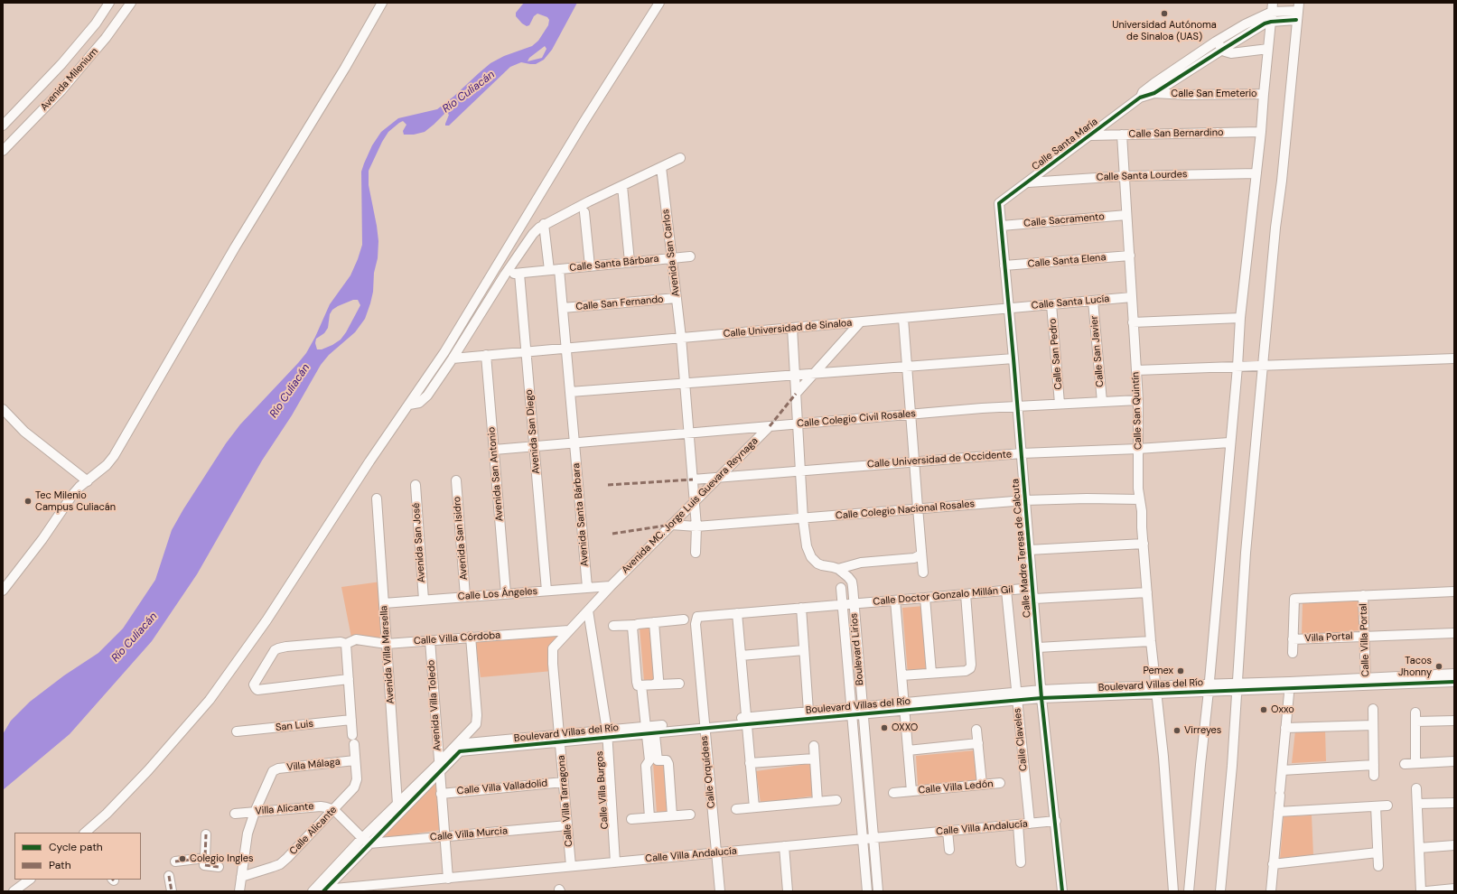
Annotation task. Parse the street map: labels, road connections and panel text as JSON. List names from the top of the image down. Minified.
{"streets":{"street":["Avenida Milenium","Calle San Emeterio","Calle San Bernardino","Calle Santa María","Calle Santa Lourdes","Calle Sacramento","Avenida San Carlos","Calle Santa Elena","Calle Santa Bárbara","Calle Santa Lucía","Calle San Fernando","Calle Universidad de Sinaloa","Calle San Javier","Calle San Pedro","Calle San Quintín","Calle Colegio Civil Rosales","Avenida San Diego","Calle Universidad de Occidente","Avenida San Antonio","Avenida MC. Jorge Luis Guevara Reynaga","Calle Colegio Nacional Rosales","Avenida Santa Bárbara","Avenida San Isidro","Avenida San José","Calle Madre Teresa de Calcuta","Calle Los Ángeles","Calle Doctor Gonzalo Millán Gil","Villa Portal","Calle Villa Córdoba","Calle Villa Portal","Boulevard Lirios","Avenida Villa Marsella","Boulevard Villas del Río","Avenida Villa Toledo","San Luis","Calle Claveles","Villa Málaga","Calle Orquídeas","Calle Villa Valladolid","Calle Villa Ledón","Calle Villa Burgos","Calle Villa Tarragona","Villa Alicante","Calle Villa Andalucía","Calle Alicante","Calle Villa Murcia"]},"crossings":[["Calle San Emeterio","Calle Santa María"],["Calle San Bernardino","Calle Santa María"],["Calle San Bernardino","Calle San Quintín"],["Calle Santa María","Calle Santa Lourdes"],["Calle Santa María","Calle Madre Teresa de Calcuta"],["Calle Santa Lourdes","Calle San Quintín"],["Calle Sacramento","Calle San Quintín"],["Calle Sacramento","Calle Madre Teresa de Calcuta"],["Avenida San Carlos","Calle Santa Bárbara"],["Avenida San Carlos","Calle San Fernando"],["Avenida San Carlos","Calle Universidad de Sinaloa"],["Avenida San Carlos","Calle Colegio Civil Rosales"],["Avenida San Carlos","Calle Universidad de Occidente"],["Avenida San Carlos","Avenida MC. Jorge Luis Guevara Reynaga"],["Avenida San Carlos","Calle Colegio Nacional Rosales"],["Calle Santa Elena","Calle San Quintín"],["Calle Santa Elena","Calle Madre Teresa de Calcuta"],["Calle Santa Bárbara","Calle San Fernando"],["Calle Santa Bárbara","Calle Universidad de Sinaloa"],["Calle Santa Bárbara","Avenida San Diego"],["Calle Santa Bárbara","Avenida Santa Bárbara"],["Calle Santa Lucía","Calle Universidad de Sinaloa"],["Calle Santa Lucía","Calle San Javier"],["Calle Santa Lucía","Calle San Pedro"],["Calle Santa Lucía","Calle San Quintín"],["Calle Santa Lucía","Calle Madre Teresa de Calcuta"],["Calle Universidad de Sinaloa","Avenida San Diego"],["Calle Universidad de Sinaloa","Avenida San Antonio"],["Calle Universidad de Sinaloa","Calle Madre Teresa de Calcuta"],["Calle Universidad de Sinaloa","Boulevard Lirios"],["Calle San Javier","Calle Colegio Civil Rosales"],["Calle San Pedro","Calle Colegio Civil Rosales"],["Calle San Quintín","Calle Colegio Civil Rosales"],["Calle San Quintín","Calle Universidad de Occidente"],["Calle San Quintín","Calle Colegio Nacional Rosales"],["Calle San Quintín","Boulevard Villas del Río"],["Calle Colegio Civil Rosales","Avenida San Diego"],["Calle Colegio Civil Rosales","Avenida San Antonio"],["Calle Colegio Civil Rosales","Avenida MC. Jorge Luis Guevara Reynaga"],["Calle Colegio Civil Rosales","Avenida Santa Bárbara"],["Calle Colegio Civil Rosales","Calle Madre Teresa de Calcuta"],["Calle Colegio Civil Rosales","Boulevard Lirios"],["Avenida San Diego","Calle Los Ángeles"],["Calle Universidad de Occidente","Avenida MC. Jorge Luis Guevara Reynaga"],["Calle Universidad de Occidente","Calle Madre Teresa de Calcuta"],["Calle Universidad de Occidente","Boulevard Lirios"],["Avenida San Antonio","Calle Los Ángeles"],["Avenida MC. Jorge Luis Guevara Reynaga","Calle Colegio Nacional Rosales"],["Avenida MC. Jorge Luis Guevara Reynaga","Calle Los Ángeles"],["Avenida MC. Jorge Luis Guevara Reynaga","Calle Villa Tarragona"],["Calle Colegio Nacional Rosales","Calle Madre Teresa de Calcuta"],["Calle Colegio Nacional Rosales","Boulevard Lirios"],["Avenida Santa Bárbara","Calle Los Ángeles"],["Avenida San Isidro","Calle Los Ángeles"],["Avenida San José","Calle Los Ángeles"],["Calle Madre Teresa de Calcuta","Calle Doctor Gonzalo Millán Gil"],["Calle Madre Teresa de Calcuta","Boulevard Villas del Río"],["Calle Madre Teresa de Calcuta","Calle Villa Andalucía"],["Calle Los Ángeles","Avenida Villa Marsella"],["Calle Los Ángeles","Calle Villa Tarragona"],["Calle Doctor Gonzalo Millán Gil","Boulevard Lirios"],["Calle Doctor Gonzalo Millán Gil","Calle Claveles"],["Villa Portal","Calle Villa Portal"],["Calle Villa Córdoba","Avenida Villa Marsella"],["Calle Villa Córdoba","Avenida Villa Toledo"],["Calle Villa Córdoba","Calle Villa Tarragona"],["Calle Villa Córdoba","Calle Alicante"],["Calle Villa Portal","Boulevard Villas del Río"],["Boulevard Lirios","Boulevard Villas del Río"],["Boulevard Lirios","Calle Villa Andalucía"],["Avenida Villa Marsella","Boulevard Villas del Río"],["Boulevard Villas del Río","Avenida Villa Toledo"],["Boulevard Villas del Río","Calle Claveles"],["Boulevard Villas del Río","Calle Orquídeas"],["Boulevard Villas del Río","Calle Villa Burgos"],["Boulevard Villas del Río","Calle Villa Tarragona"],["Boulevard Villas del Río","Calle Villa Andalucía"],["Boulevard Villas del Río","Calle Villa Murcia"],["Avenida Villa Toledo","Calle Villa Valladolid"],["Avenida Villa Toledo","Calle Villa Andalucía"],["Avenida Villa Toledo","Calle Villa Murcia"],["San Luis","Calle Alicante"],["Calle Claveles","Calle Villa Andalucía"],["Villa Málaga","Villa Alicante"],["Villa Málaga","Calle Alicante"],["Calle Orquídeas","Calle Villa Andalucía"],["Calle Villa Valladolid","Calle Villa Tarragona"],["Calle Villa Burgos","Calle Villa Tarragona"],["Calle Villa Burgos","Calle Villa Andalucía"],["Calle Villa Tarragona","Calle Villa Andalucía"],["Calle Villa Tarragona","Calle Villa Murcia"],["Villa Alicante","Calle Alicante"]],"water":["Río Culiacán"],"places":["Universidad Autónoma de Sinaloa (UAS)","Tec Milenio Campus Culiacán","Tacos Jhonny","Pemex","Oxxo","OXXO","Virreyes","Colegio Ingles"],"legend":["Cycle path","Path"]}
